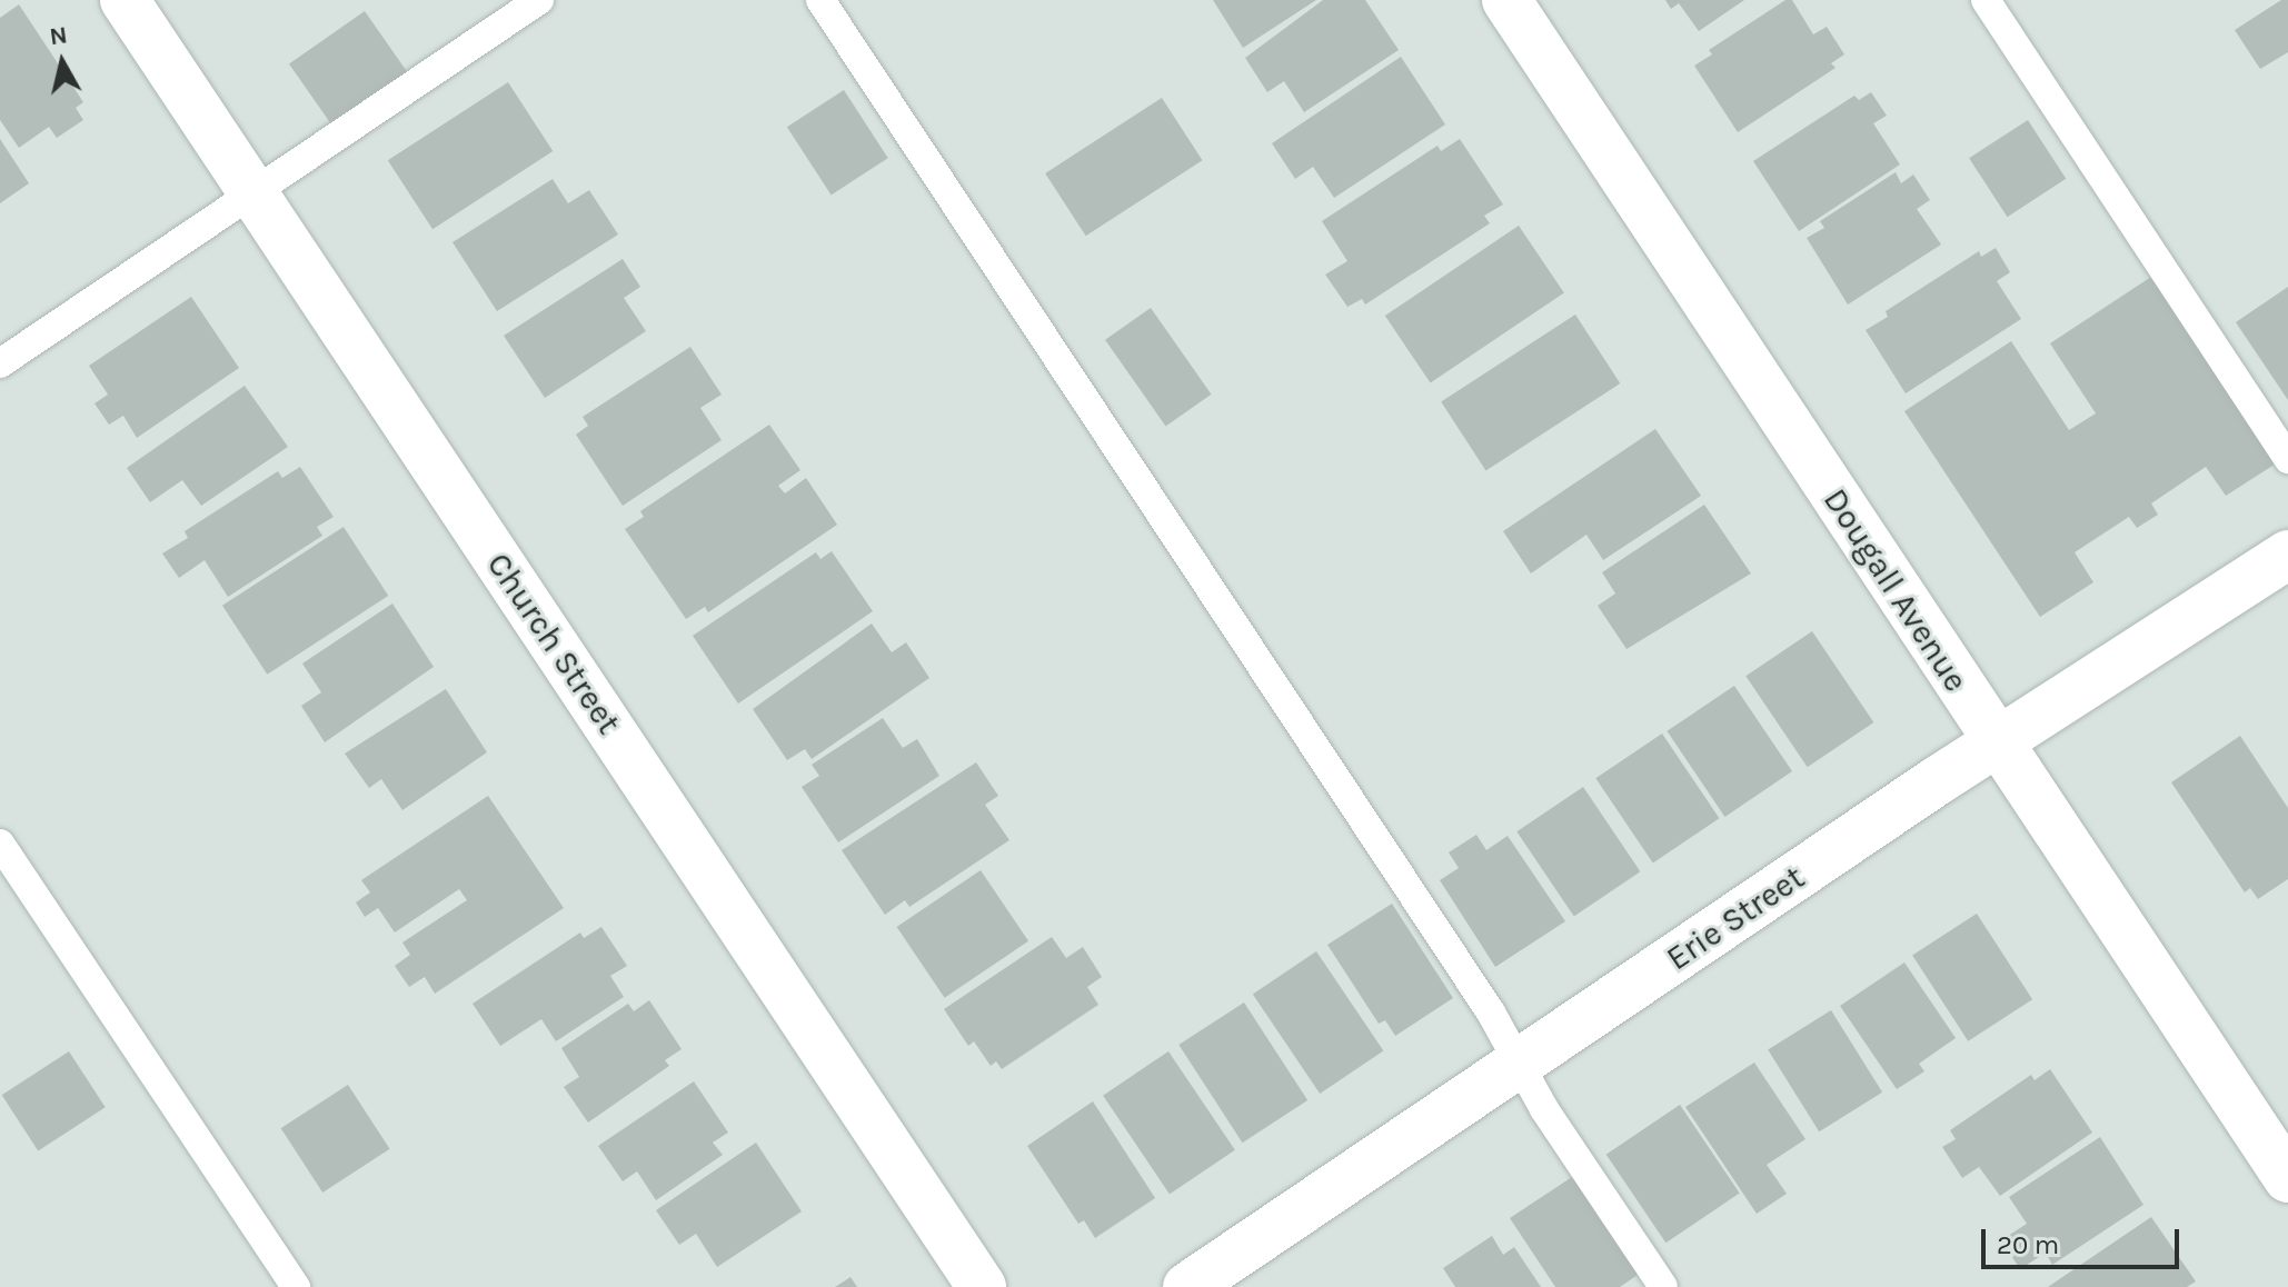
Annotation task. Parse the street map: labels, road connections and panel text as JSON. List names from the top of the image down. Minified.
{"streets":{"street":["Dougall Avenue","Church Street","Erie Street"]},"crossings":[["Dougall Avenue","Erie Street"]],"scale_bar":"20 m","north":"top"}
